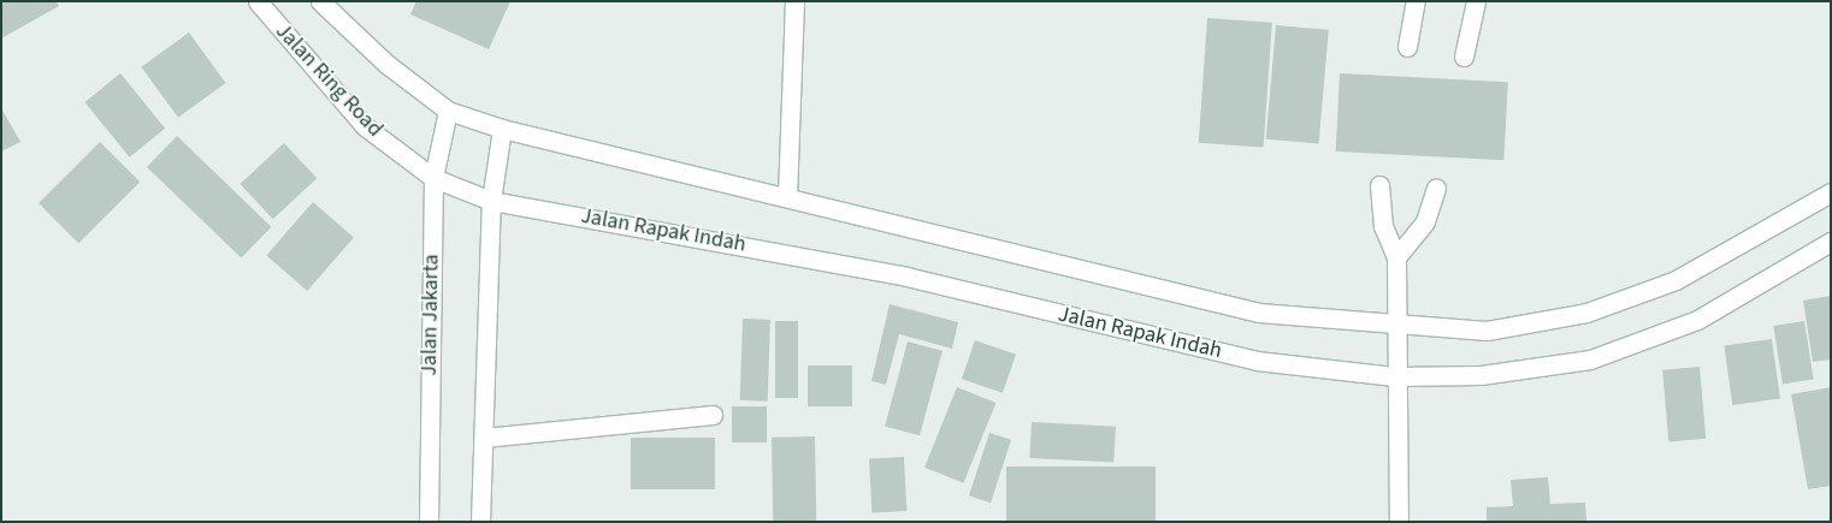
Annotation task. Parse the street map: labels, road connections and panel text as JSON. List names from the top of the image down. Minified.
{"streets":{"main road":["Jalan Ring Road","Jalan Rapak Indah","Jalan Jakarta"]},"crossings":[["Jalan Ring Road","Jalan Rapak Indah"],["Jalan Ring Road","Jalan Jakarta"],["Jalan Rapak Indah","Jalan Jakarta"]]}
